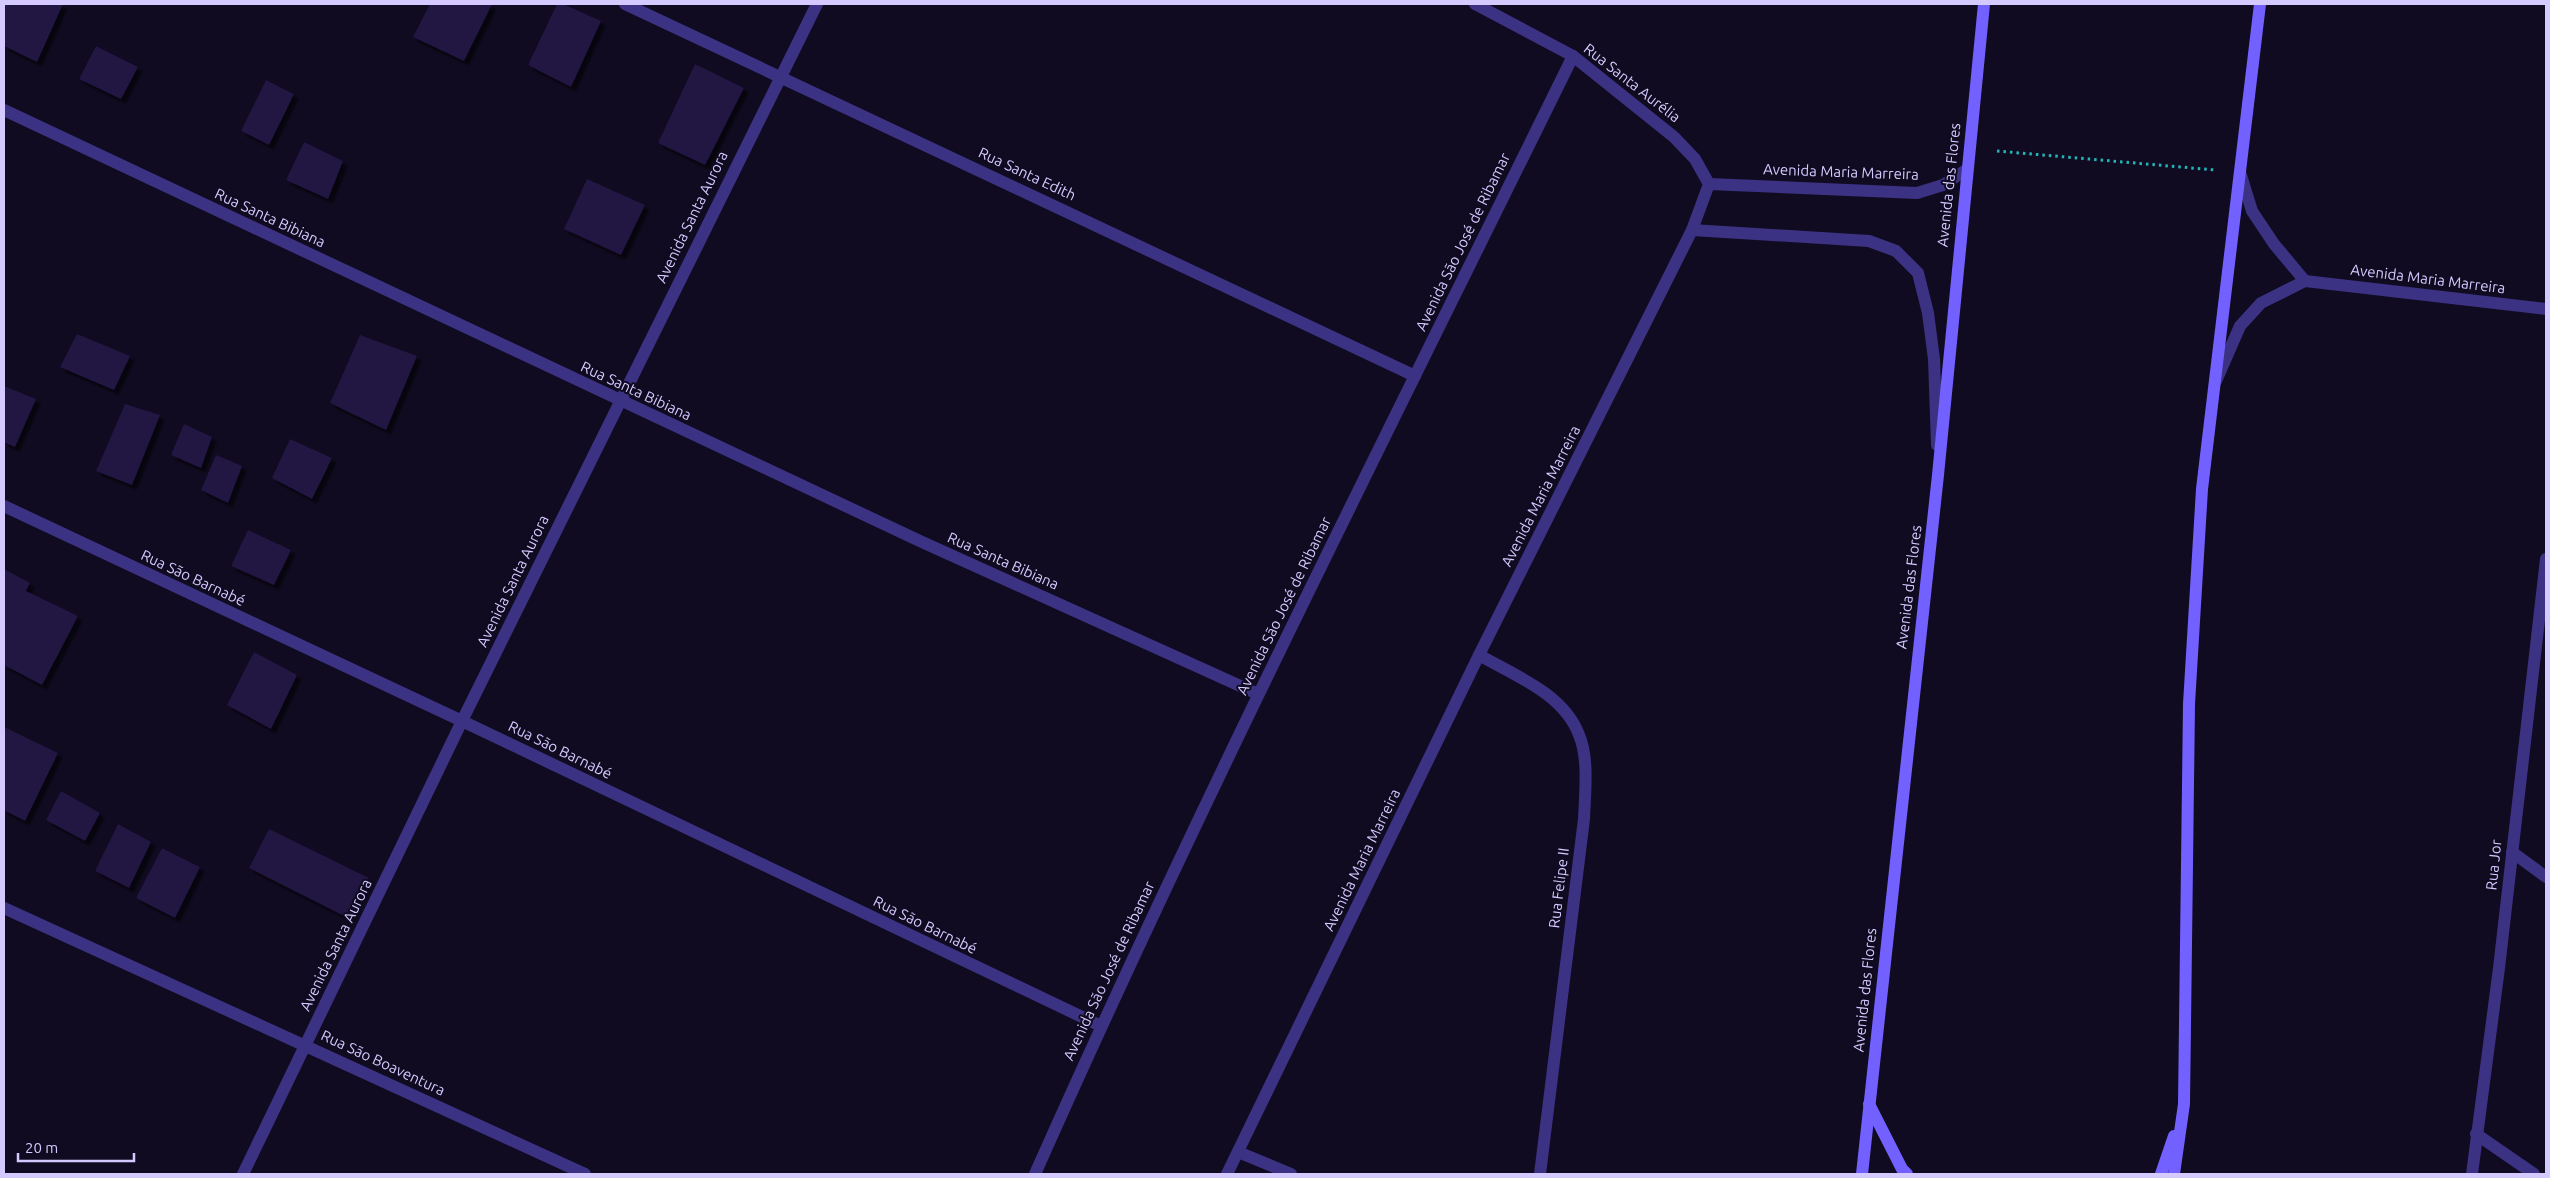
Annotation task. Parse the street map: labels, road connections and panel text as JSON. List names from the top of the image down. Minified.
{"streets":{"main road":["Avenida das Flores"],"street":["Rua Santa Aurélia","Avenida Maria Marreira","Rua Santa Edith","Avenida Santa Aurora","Rua Santa Bibiana","Avenida São José de Ribamar","Rua São Barnabé","Rua Jor","Rua Felipe II","Rua São Boaventura"]},"crossings":[["Rua Santa Aurélia","Avenida Maria Marreira"],["Rua Santa Aurélia","Avenida São José de Ribamar"],["Avenida Maria Marreira","Avenida das Flores"],["Avenida Maria Marreira","Rua Felipe II"],["Rua Santa Edith","Avenida Santa Aurora"],["Rua Santa Edith","Avenida São José de Ribamar"],["Avenida Santa Aurora","Rua Santa Bibiana"],["Avenida Santa Aurora","Rua São Barnabé"],["Avenida Santa Aurora","Rua São Boaventura"],["Rua Santa Bibiana","Avenida São José de Ribamar"],["Avenida São José de Ribamar","Rua São Barnabé"]],"scale_bar":"20 m"}
